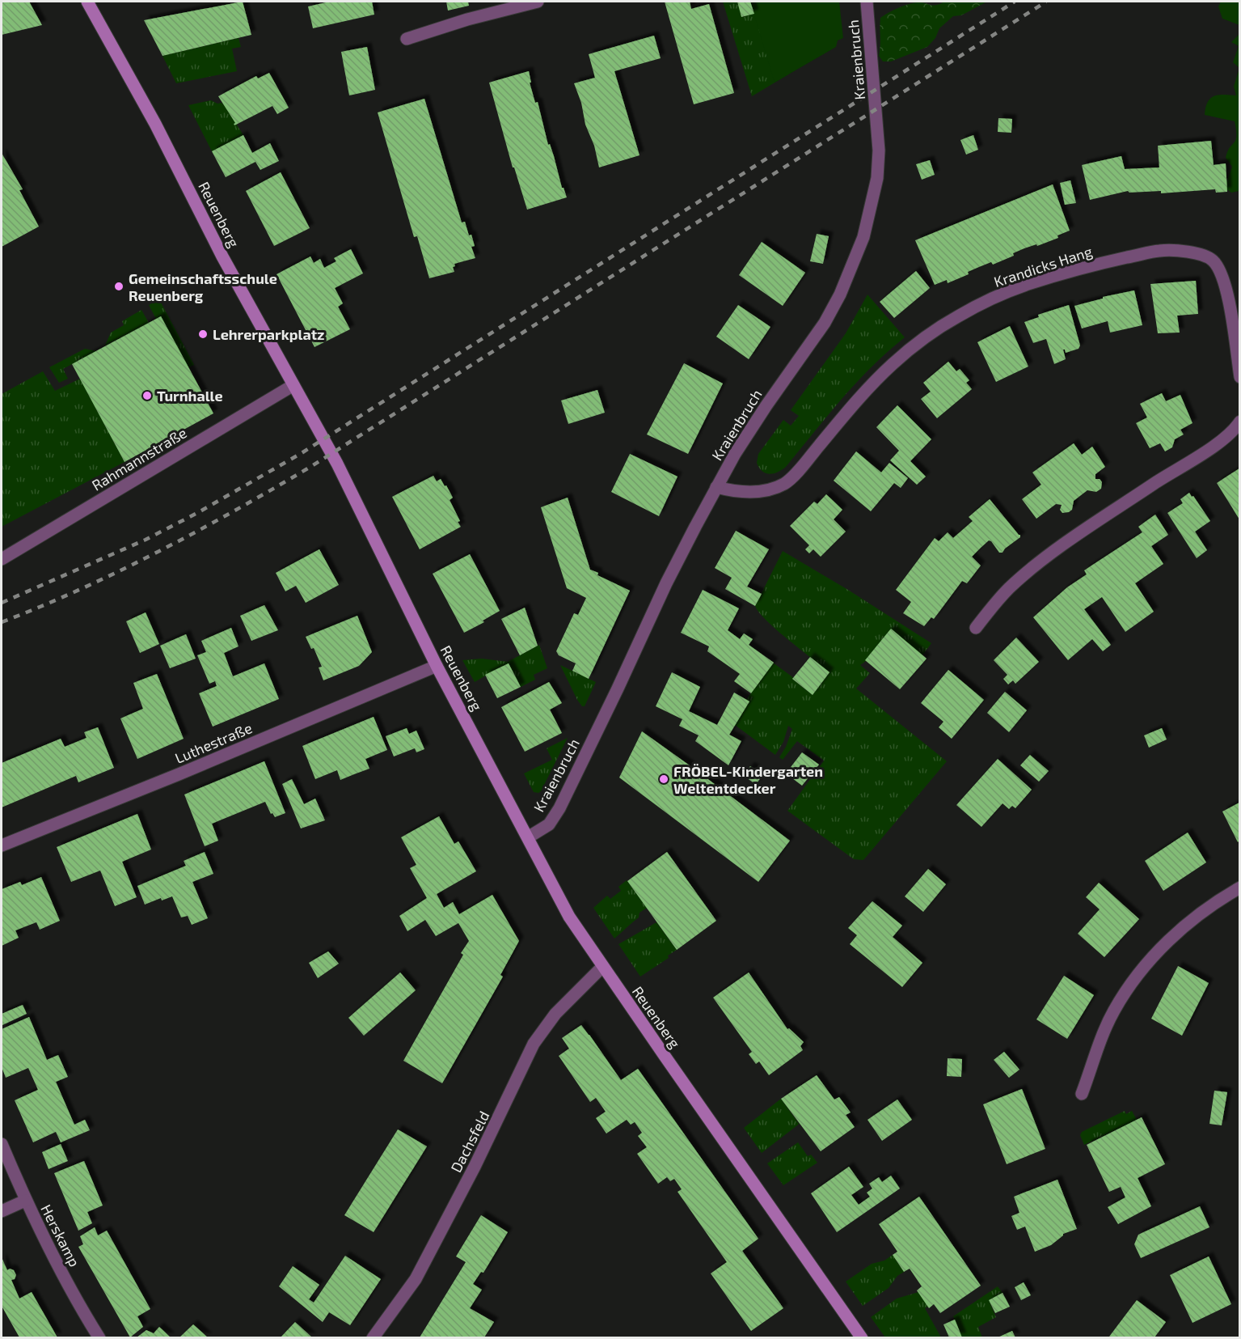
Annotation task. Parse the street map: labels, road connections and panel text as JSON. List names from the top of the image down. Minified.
{"streets":{"main road":["Reuenberg"],"street":["Kraienbruch","Krandicks Hang","Rahmannstraße","Luthestraße","Dachsfeld","Herskamp"]},"crossings":[["Kraienbruch","Reuenberg"],["Kraienbruch","Krandicks Hang"],["Reuenberg","Rahmannstraße"],["Reuenberg","Luthestraße"],["Reuenberg","Dachsfeld"]],"places":["Gemeinschaftsschule Reuenberg","Lehrerparkplatz","Turnhalle","FRÖBEL-Kindergarten Weltentdecker"]}
